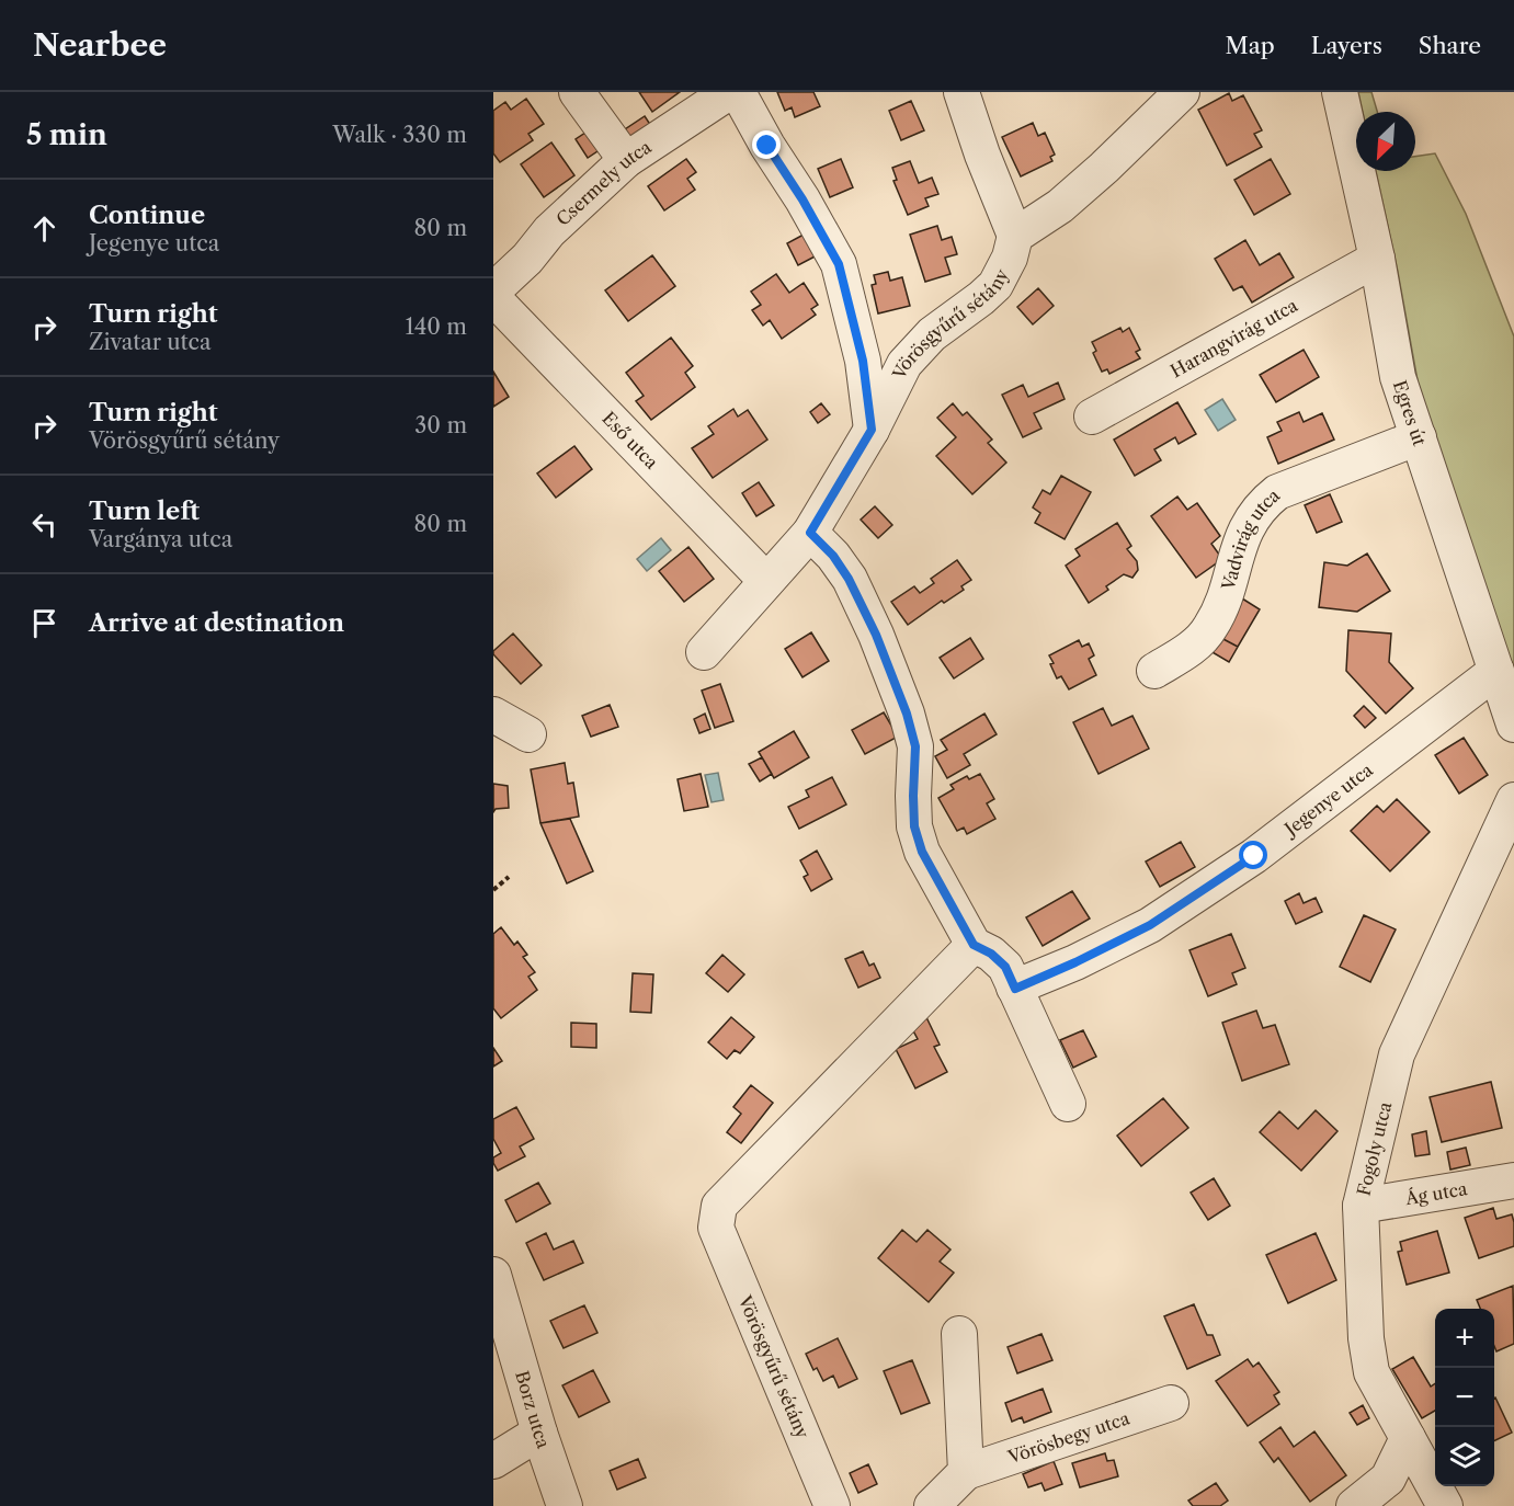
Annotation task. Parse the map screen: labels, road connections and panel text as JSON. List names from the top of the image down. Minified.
{"streets":{"street":["Csermely utca","Vörösgyűrű sétány","Harangvirág utca","Egres út","Eső utca","Vadvirág utca","Jegenye utca","Fogoly utca","Ág utca","Borz utca","Vörösbegy utca"]},"crossings":[["Vörösgyűrű sétány","Eső utca"],["Harangvirág utca","Egres út"],["Egres út","Vadvirág utca"],["Egres út","Jegenye utca"],["Fogoly utca","Ág utca"]],"north":"bottom left","page":{"header":"Nearbee","nav":["Map","Layers","Share"],"heading":["5 min","Walk · 330 m"],"list":[["Continue","Jegenye utca","80 m"],["Turn right","Zivatar utca","140 m"],["Turn right","Vörösgyűrű sétány","30 m"],["Turn left","Vargánya utca","80 m"],"Arrive at destination"],"map_buttons":["+","−"]}}
